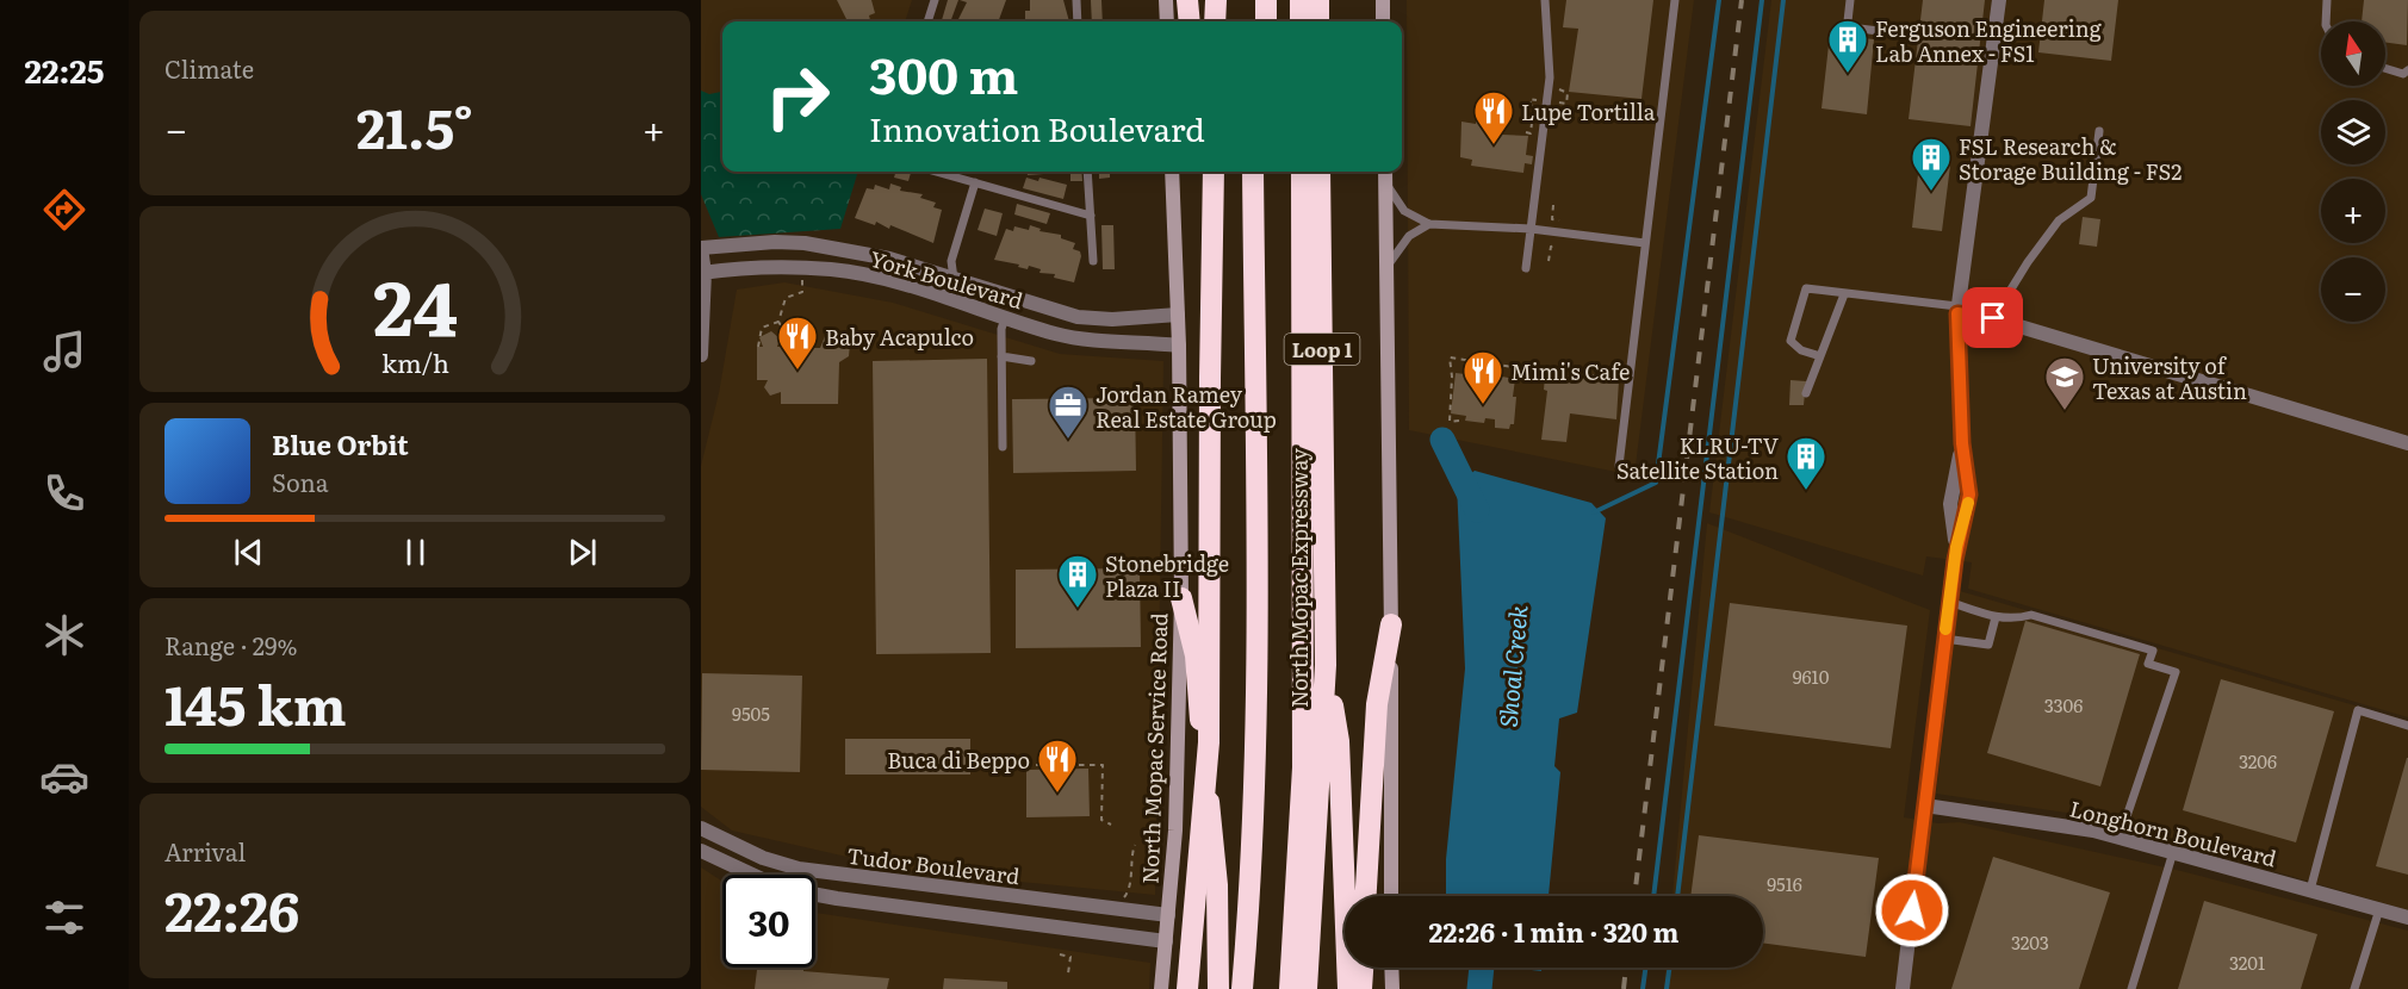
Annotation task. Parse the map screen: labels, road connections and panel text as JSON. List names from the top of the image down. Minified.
{"streets":{"highway":["Loop 1","North Mopac Expressway"],"main road":["North Mopac Service Road"],"street":["York Boulevard","Longhorn Boulevard","Tudor Boulevard"]},"crossings":[["York Boulevard","North Mopac Service Road"],["North Mopac Service Road","Tudor Boulevard"]],"water":["Shoal Creek"],"places":{"building":["Ferguson Engineering Lab Annex - FS1","FSL Research & Storage Building - FS2","KLRU-TV Satellite Station","Stonebridge Plaza II"],"restaurant":["Lupe Tortilla","Baby Acapulco","Mimi's Cafe","Buca di Beppo"],"school or university":["University of Texas at Austin"],"office":["Jordan Ramey Real Estate Group"]},"house_numbers":["9610","3306","9505","3206","9516","3203","3201"],"north":"top","page":{"tabs":"22:25","tile":["Climate",["Range · 29%","145 km"],["Arrival","22:26"]],"map_buttons":["+","−"],"turn":["300 m","Innovation Boulevard"],"heat":["−","21.5°","+"],"song":["Blue Orbit","Sona"],"limit":"30","trip":"22:26 · 1 min · 320 m","gauge":["24","km/h"]}}
